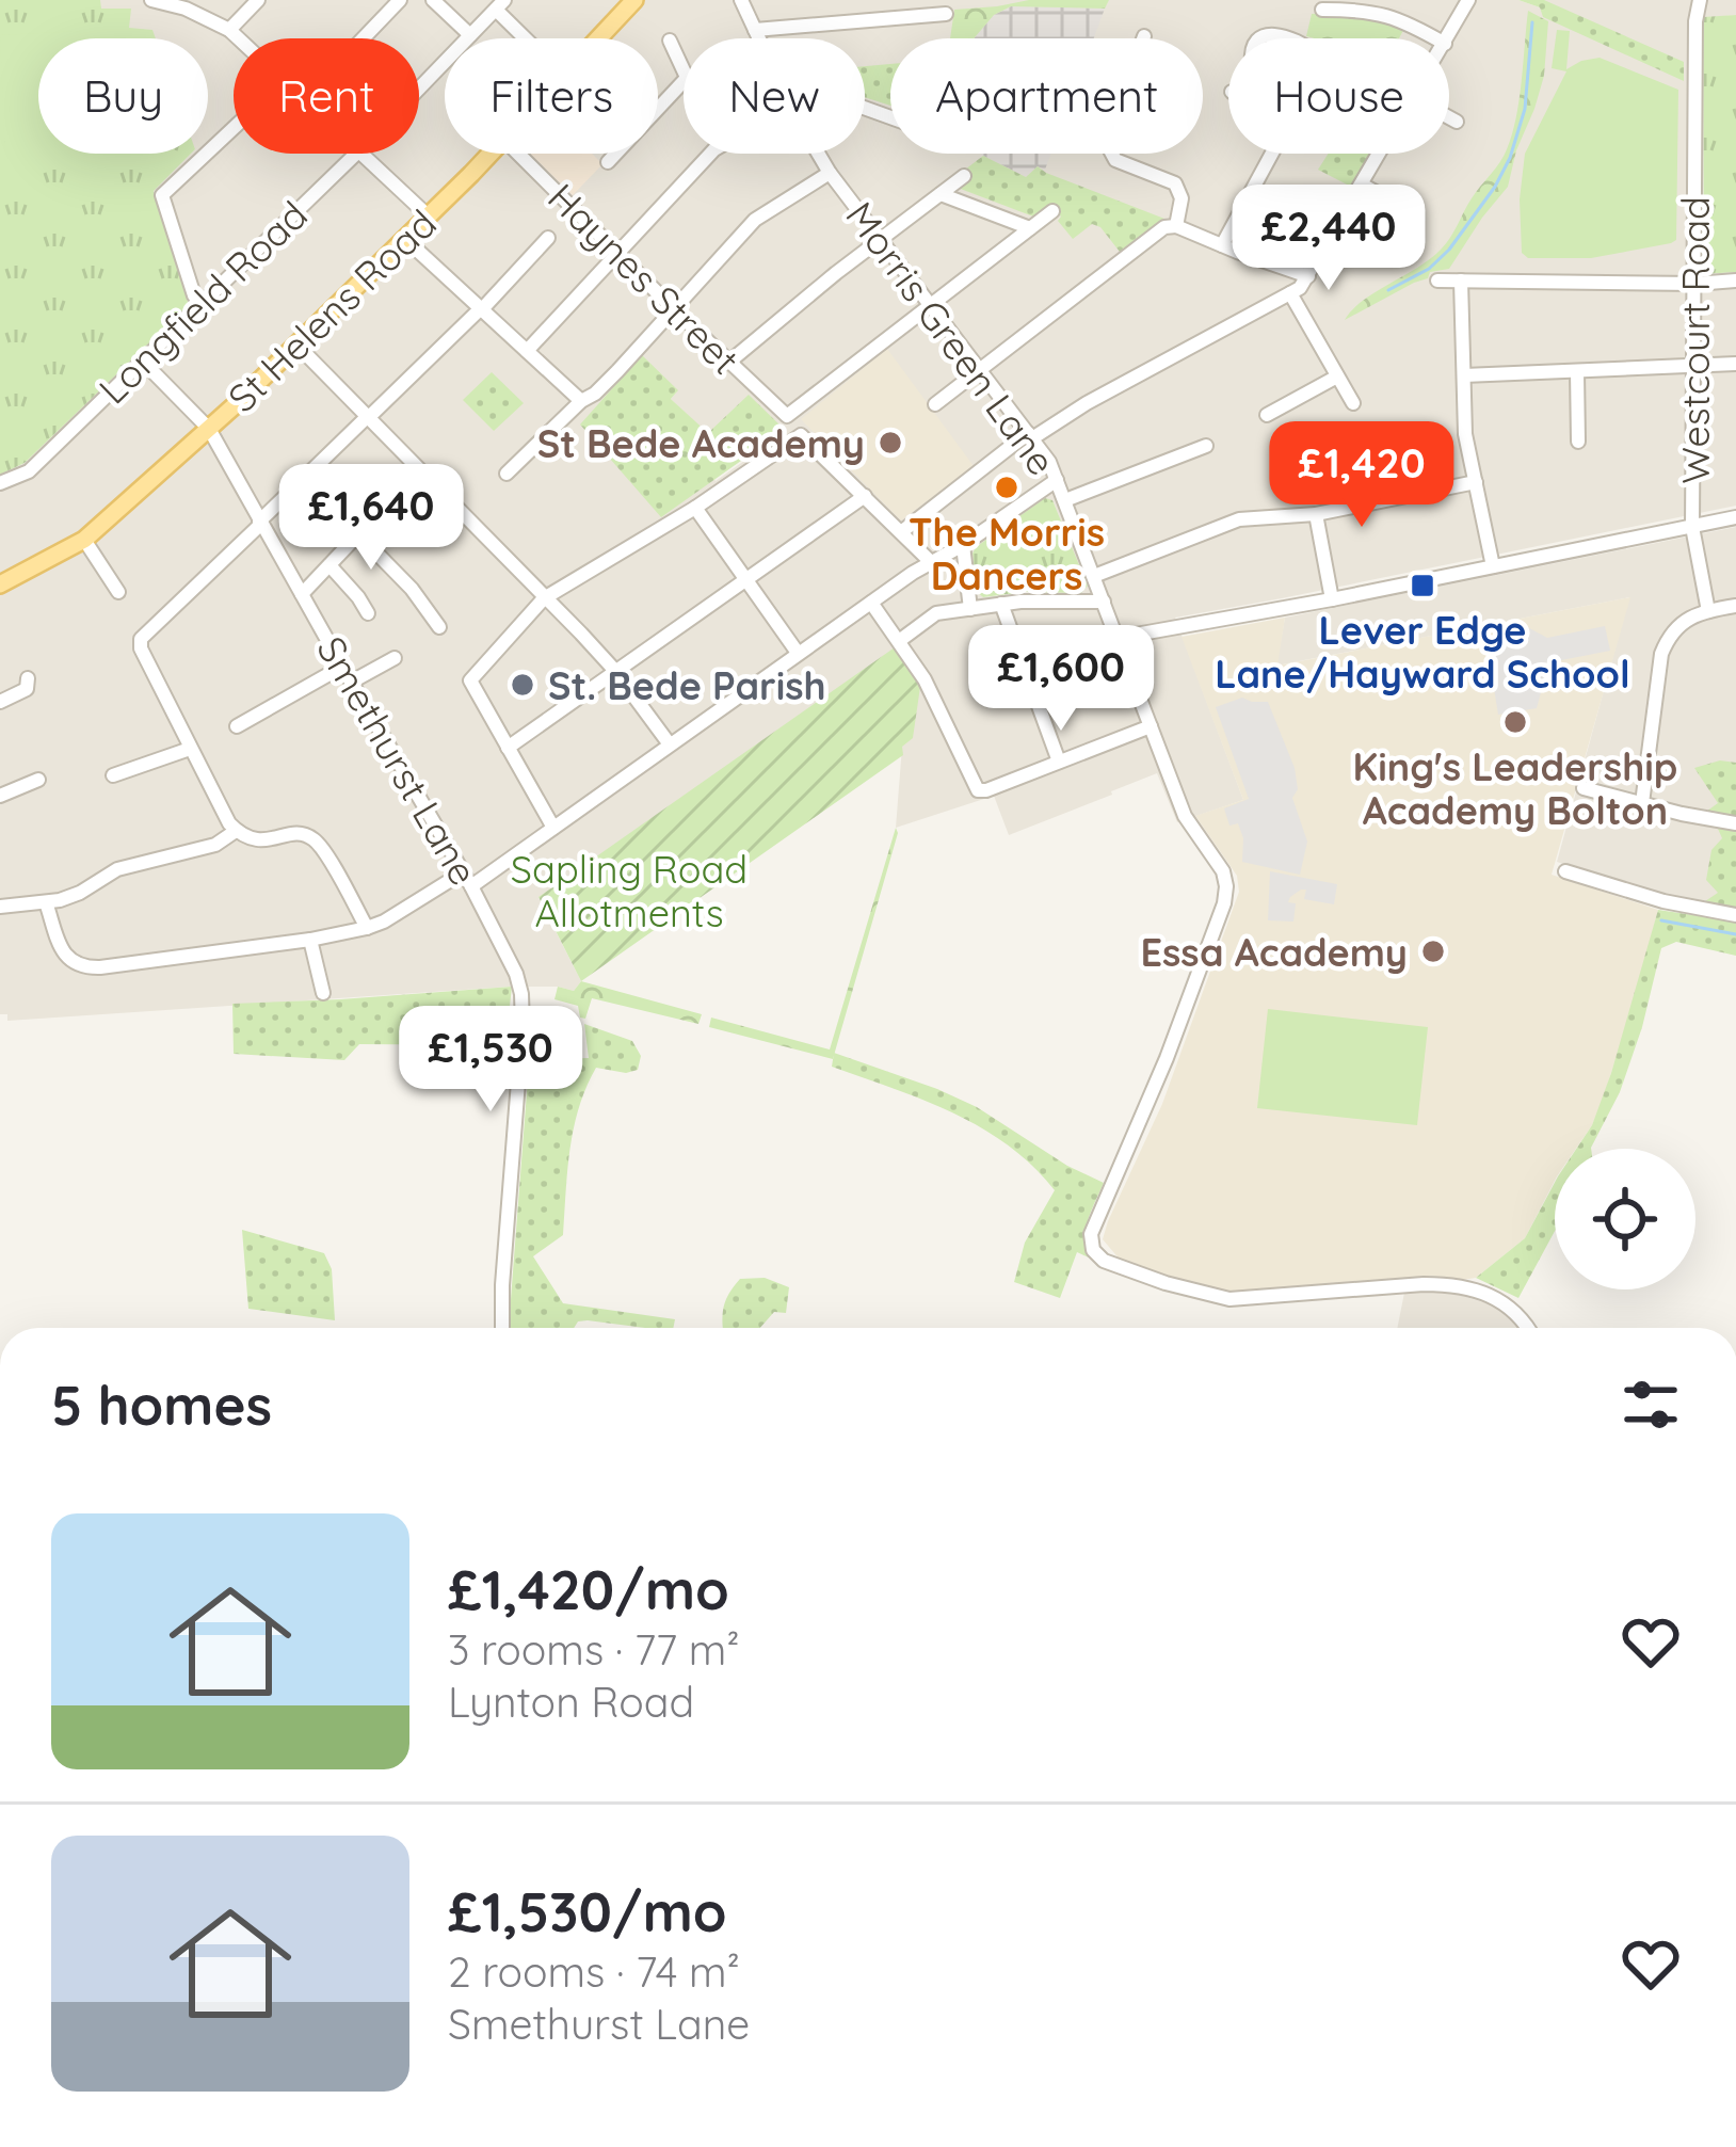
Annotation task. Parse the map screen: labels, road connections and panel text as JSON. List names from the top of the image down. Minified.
{"streets":{"main road":["St Helens Road"],"street":["Haynes Street","Longfield Road","Morris Green Lane","Westcourt Road","Smethurst Lane"]},"crossings":[["Haynes Street","Morris Green Lane"],["Longfield Road","Smethurst Lane"],["St Helens Road","Smethurst Lane"]],"parks":["Sapling Road Allotments"],"places":{"other":["St Bede Academy","The Morris Dancers","St. Bede Parish","King's Leadership Academy Bolton","Essa Academy"],"transit":["Lever Edge Lane/Hayward School"]},"page":{"chip":["Buy","Rent","Filters","New","Apartment","House"],"price":["£2,440","£1,420","£1,640","£1,600","£1,530"],"heading":"5 homes","list":[{"name":"£1,420/mo","note":"3 rooms · 77 m² · Lynton Road"},{"name":"£1,530/mo","note":"2 rooms · 74 m² · Smethurst Lane"}]}}
